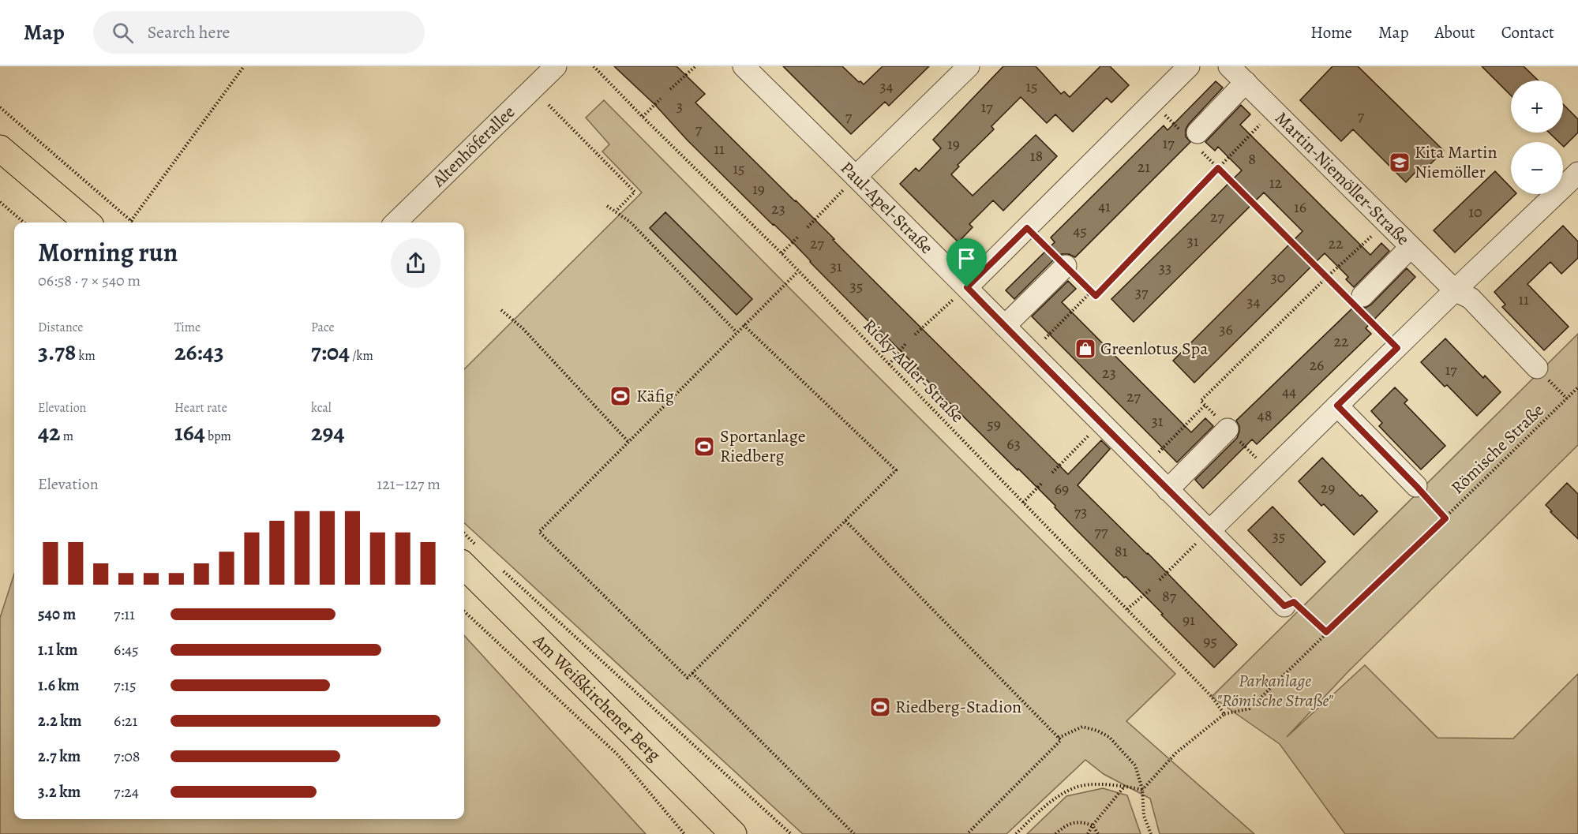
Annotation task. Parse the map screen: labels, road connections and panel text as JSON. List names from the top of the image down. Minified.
{"streets":{"main road":["Am Weißkirchener Berg"],"street":["Altenhöferallee","Martin-Niemöller-Straße","Paul-Apel-Straße"],"path":["Ricky-Adler-Straße","Römische Straße"]},"crossings":[["Ricky-Adler-Straße","Römische Straße"]],"parks":["Parkanlage \"Römische Straße\""],"places":{"school or university":["Kita Martin Niemöller"],"shop":["Greenlotus Spa"],"sports":["Käfig","Sportanlage Riedberg","Riedberg-Stadion"]},"house_numbers":["34","15","3","17","7","7","7","17","19","11","18","8","21","15","12","19","41","16","23","10","27","45","31","27","22","31","33","30","35","37","11","34","36","22","26","17","23","44","27","48","31","59","63","29","69","73","77","35","81","87","91","95"],"page":{"header":"Map","search":"Search here","nav":["Home","Map","About","Contact"],"map_buttons":["+","−"],"heading":["Morning run","06:58 · 7 × 540 m"],"stats":[["Distance","3.78 km"],["Time","26:43"],["Pace","7:04 /km"],["Elevation","42 m"],["Heart rate","164 bpm"],["kcal","294"]],"chart":["Elevation","121–127 m"],"list":[{"name":"540 m","note":"7:11"},{"name":"1.1 km","note":"6:45"},{"name":"1.6 km","note":"7:15"},{"name":"2.2 km","note":"6:21"},{"name":"2.7 km","note":"7:08"},{"name":"3.2 km","note":"7:24"}]}}
